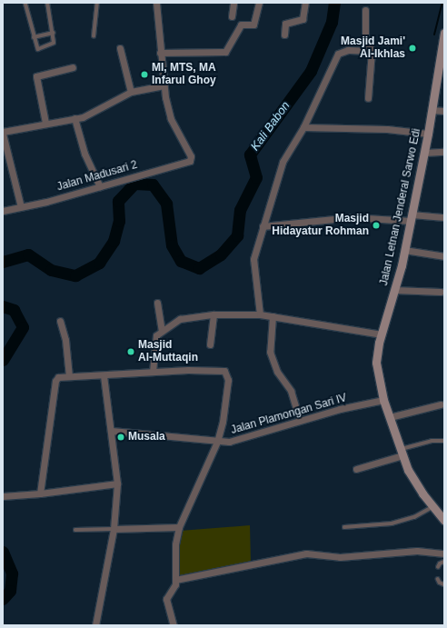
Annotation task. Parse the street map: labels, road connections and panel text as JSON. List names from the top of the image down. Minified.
{"streets":{"main road":["Jalan Letnan Jenderal Sarwo Edi"],"street":["Jalan Madusari 2","Jalan Plamongan Sari IV"]},"crossings":[["Jalan Letnan Jenderal Sarwo Edi","Jalan Plamongan Sari IV"]],"water":["Kali Babon"],"places":["Masjid Jami' Al-Ikhlas","MI, MTS, MA Infarul Ghoy","Masjid Hidayatur Rohman","Masjid Al-Muttaqin","Musala"]}
